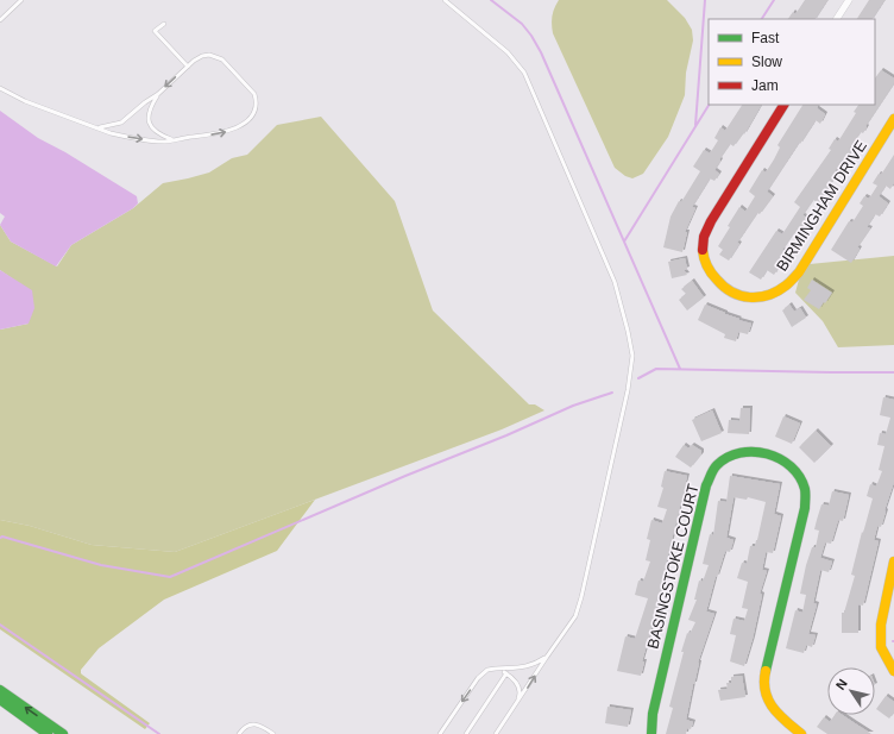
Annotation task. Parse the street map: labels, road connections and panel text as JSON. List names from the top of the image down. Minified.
{"streets":{"main road":["BIRMINGHAM DRIVE","BASINGSTOKE COURT"]},"legend":["Fast","Slow","Jam"],"north":"top left"}
